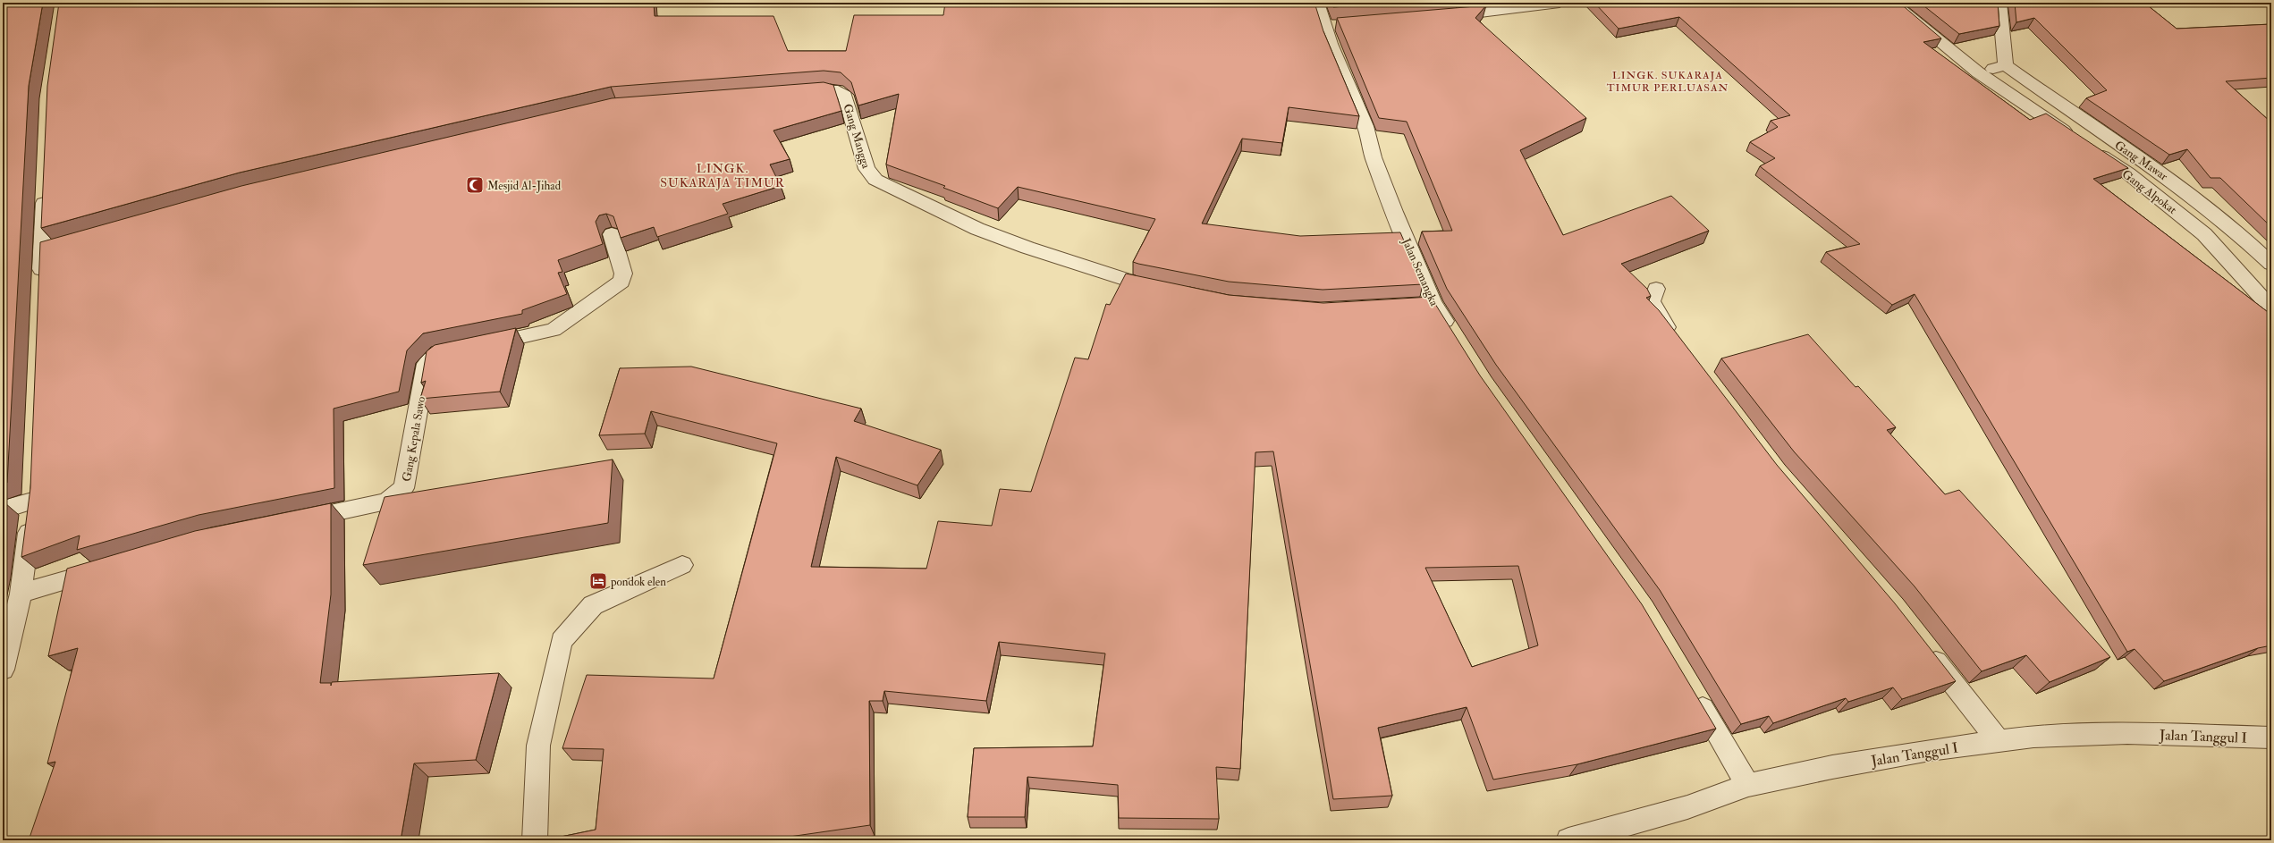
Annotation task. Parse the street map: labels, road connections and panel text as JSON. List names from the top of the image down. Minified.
{"streets":{"street":["Gang Mangga","Gang Mawar","Gang Alpokat","Jalan Semangka","Gang Kepala Sawo","Jalan Tanggul I"]},"crossings":[["Gang Mawar","Gang Alpokat"]],"districts":["LINGK. SUKARAJA TIMUR PERLUASAN","LINGK. SUKARAJA TIMUR"],"places":{"mosque":["Mesjid Al-Jihad"],"hotel":["pondok elen"]}}
